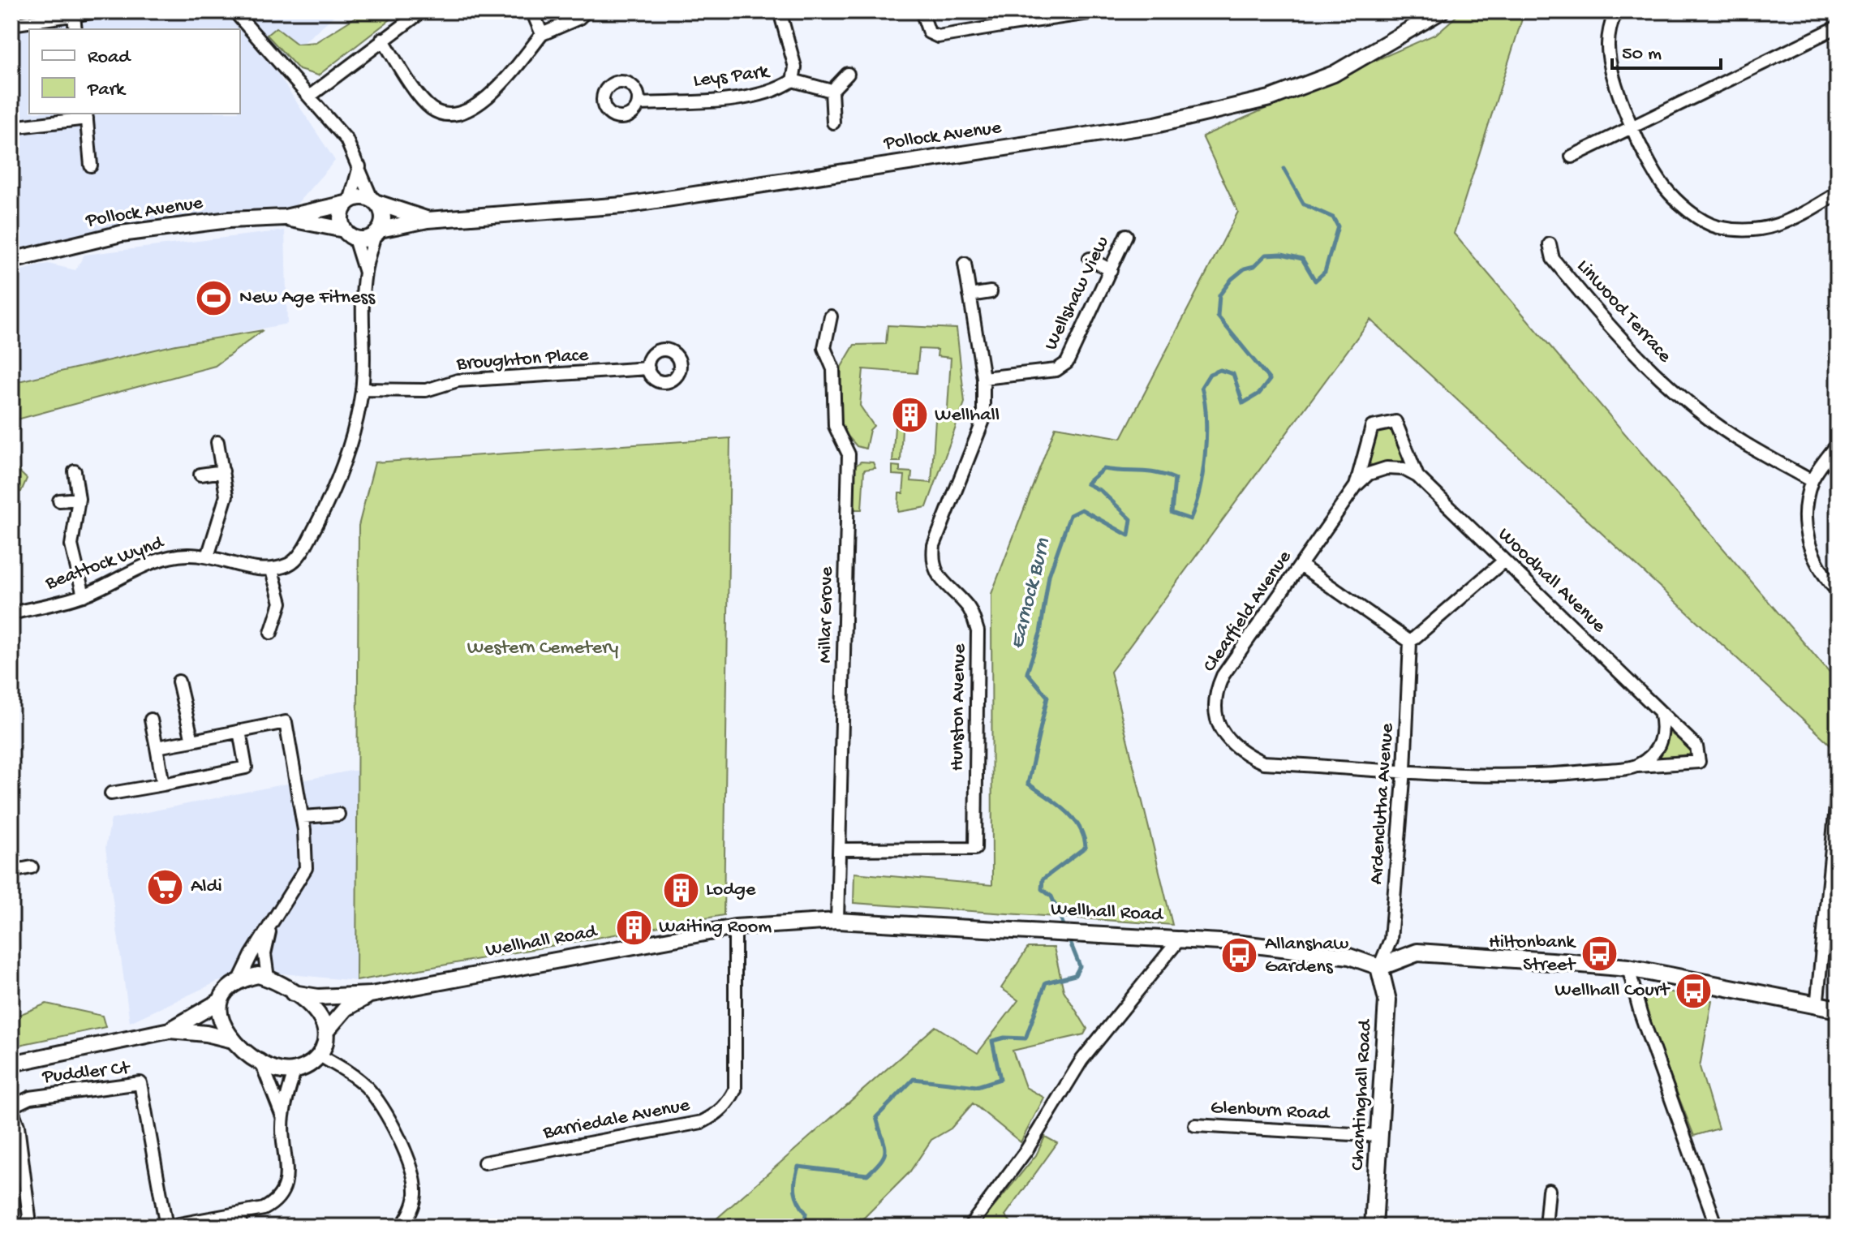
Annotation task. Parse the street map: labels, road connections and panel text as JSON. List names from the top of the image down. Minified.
{"streets":{"main road":["Chantinghall Road"],"street":["Leys Park","Pollock Avenue","Wellshaw View","Linwood Terrace","Broughton Place","Beattock Wynd","Woodhall Avenue","Clearfield Avenue","Millar Grove","Hunston Avenue","Ardenclutha Avenue","Wellhall Road","Puddler Ct","Glenburn Road","Barriedale Avenue"]},"crossings":[["Wellshaw View","Hunston Avenue"],["Woodhall Avenue","Clearfield Avenue"],["Clearfield Avenue","Ardenclutha Avenue"],["Millar Grove","Hunston Avenue"],["Millar Grove","Wellhall Road"],["Ardenclutha Avenue","Wellhall Road"],["Ardenclutha Avenue","Chantinghall Road"],["Wellhall Road","Chantinghall Road"],["Wellhall Road","Barriedale Avenue"],["Chantinghall Road","Glenburn Road"]],"water":["Earnock Burn"],"parks":["Western Cemetery"],"places":{"sports":["New Age Fitness"],"building":["Wellhall","Lodge","Waiting Room"],"supermarket":["Aldi"],"bus stop":["Hiltonbank Street","Allanshaw Gardens","Wellhall Court"]},"legend":["Road","Park"],"scale_bar":"50 m"}
